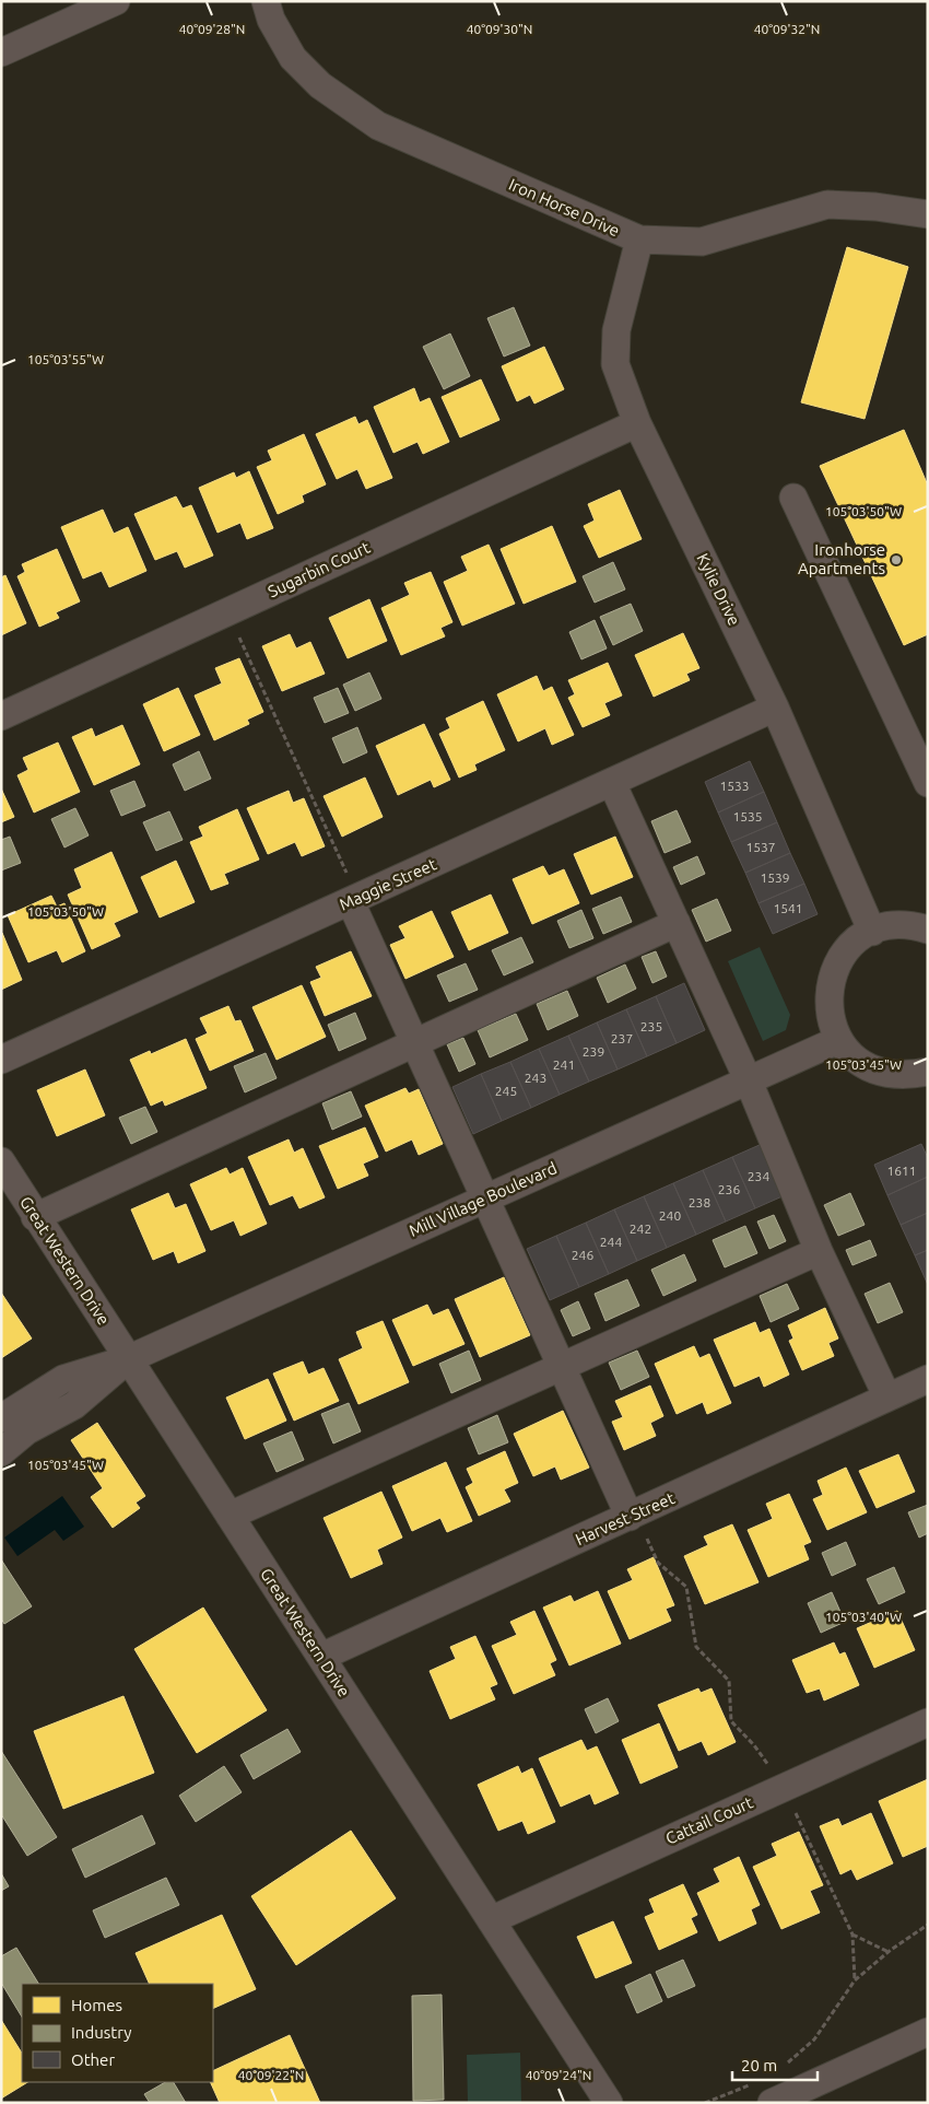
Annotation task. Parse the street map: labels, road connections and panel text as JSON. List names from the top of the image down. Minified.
{"streets":{"street":["Iron Horse Drive","Sugarbin Court","Kylie Drive","Maggie Street","Mill Village Boulevard","Great Western Drive","Harvest Street","Cattail Court"]},"crossings":[["Iron Horse Drive","Kylie Drive"],["Sugarbin Court","Kylie Drive"],["Kylie Drive","Maggie Street"],["Mill Village Boulevard","Great Western Drive"],["Great Western Drive","Harvest Street"],["Great Western Drive","Cattail Court"]],"places":["Ironhorse Apartments"],"house_numbers":["1533","1535","1537","1539","1541","235","237","239","241","243","245","1611","234","236","238","240","242","244","246"],"legend":["Homes","Industry","Other"],"scale_bar":"20 m","coordinates":["40°09'28\"N","40°09'30\"N","40°09'32\"N","105°03'55\"W","105°03'50\"W","105°03'45\"W","105°03'40\"W","40°09'22\"N","40°09'24\"N"]}
